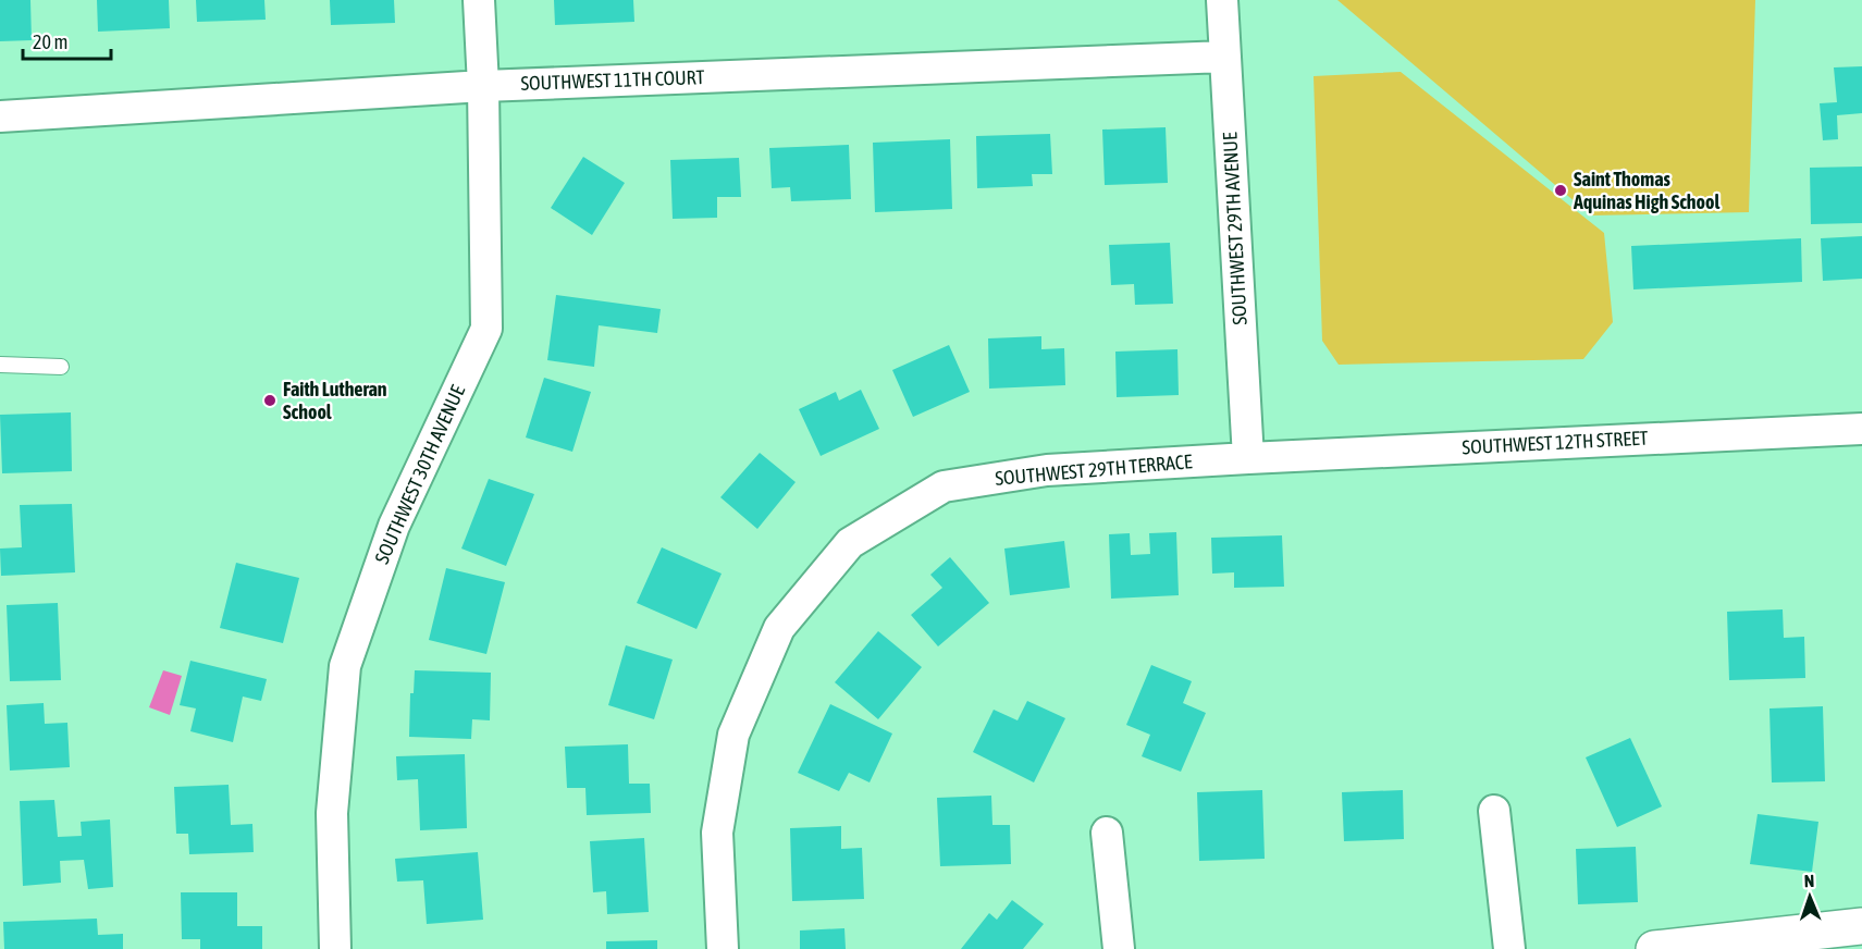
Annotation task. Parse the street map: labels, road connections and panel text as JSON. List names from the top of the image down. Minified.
{"streets":{"street":["SOUTHWEST 11TH COURT","SOUTHWEST 29TH AVENUE","SOUTHWEST 12TH STREET","SOUTHWEST 29TH TERRACE","SOUTHWEST 30TH AVENUE"]},"crossings":[["SOUTHWEST 11TH COURT","SOUTHWEST 29TH AVENUE"],["SOUTHWEST 11TH COURT","SOUTHWEST 30TH AVENUE"],["SOUTHWEST 29TH AVENUE","SOUTHWEST 12TH STREET"],["SOUTHWEST 29TH AVENUE","SOUTHWEST 29TH TERRACE"],["SOUTHWEST 12TH STREET","SOUTHWEST 29TH TERRACE"]],"places":["Saint Thomas Aquinas High School","Faith Lutheran School"],"scale_bar":"20 m","north":"top"}
